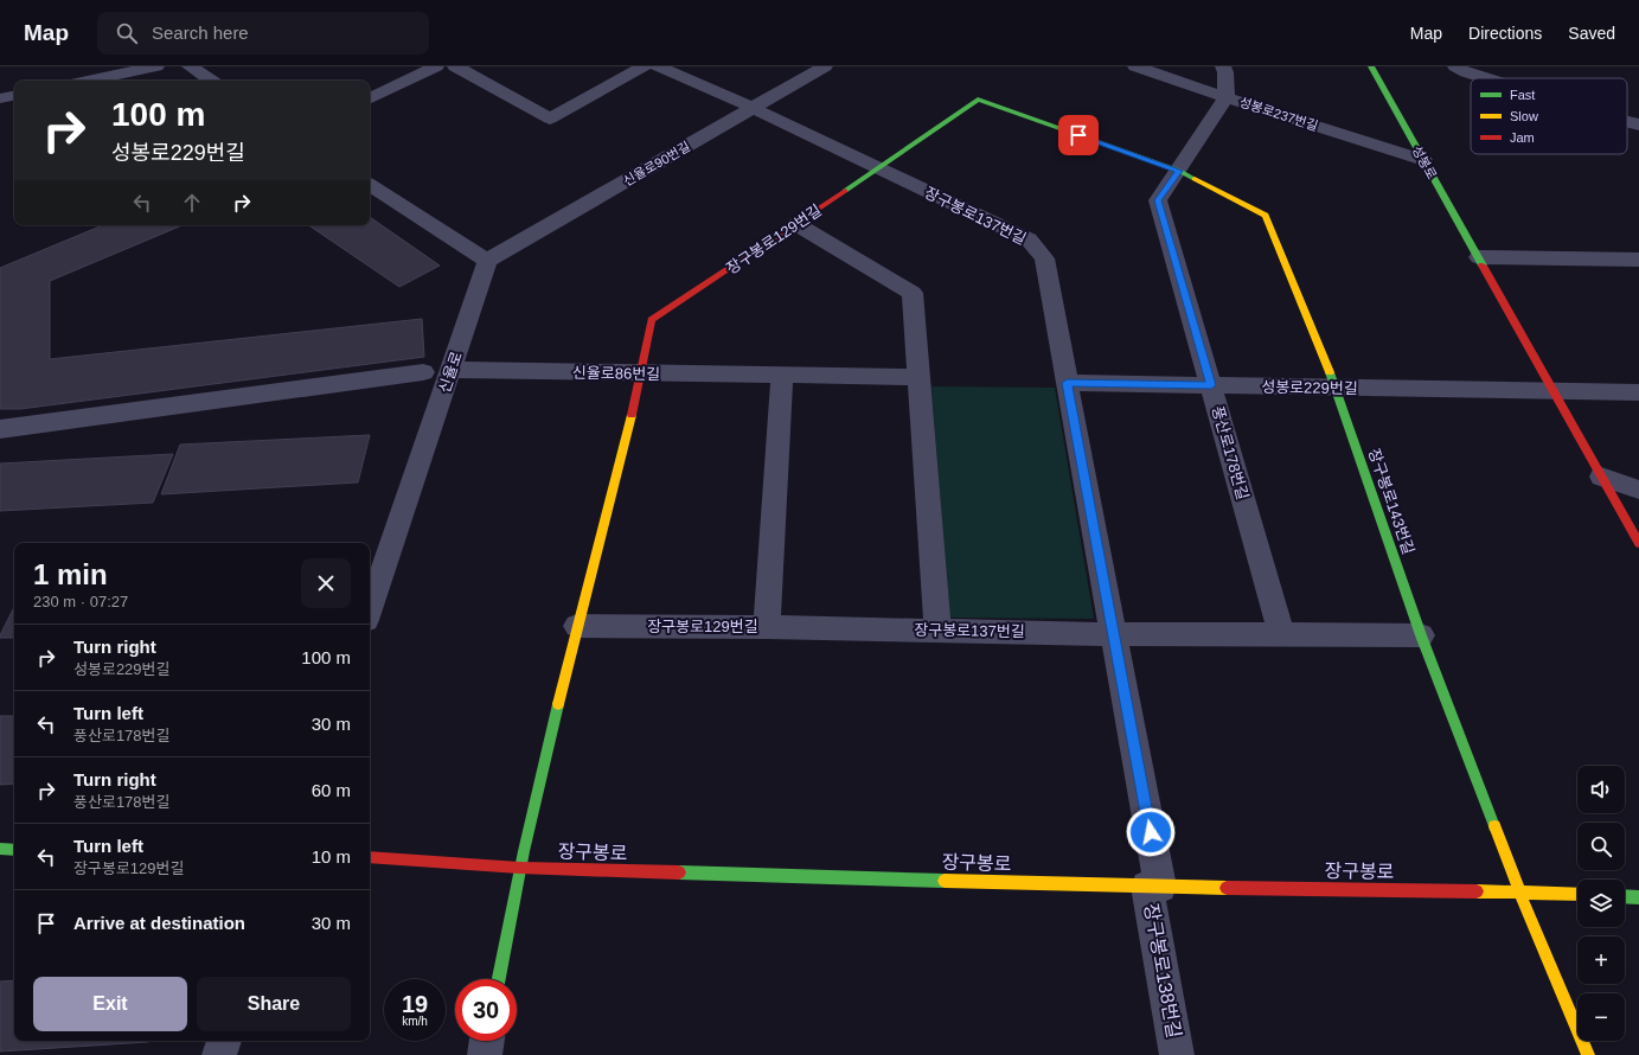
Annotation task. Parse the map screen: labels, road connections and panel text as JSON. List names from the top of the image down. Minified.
{"streets":{"street":["성봉로237번길","성봉로","신율로90번길","장구봉로137번길","장구봉로129번길","신율로","신율로86번길","성봉로229번길","풍산로178번길","장구봉로143번길","장구봉로","장구봉로138번길"]},"crossings":[["성봉로237번길","성봉로"],["성봉로237번길","풍산로178번길"],["성봉로","성봉로229번길"],["신율로90번길","장구봉로137번길"],["신율로90번길","신율로"],["장구봉로137번길","장구봉로129번길"],["장구봉로137번길","성봉로229번길"],["장구봉로137번길","장구봉로"],["장구봉로137번길","장구봉로138번길"],["장구봉로129번길","신율로86번길"],["장구봉로129번길","풍산로178번길"],["장구봉로129번길","장구봉로143번길"],["장구봉로129번길","장구봉로"],["신율로","신율로86번길"],["성봉로229번길","풍산로178번길"],["성봉로229번길","장구봉로143번길"],["풍산로178번길","장구봉로143번길"],["장구봉로143번길","장구봉로"],["장구봉로","장구봉로138번길"]],"legend":["Fast","Slow","Jam"],"page":{"header":"Map","search":"Search here","nav":["Map","Directions","Saved"],"turn":["100 m","성봉로229번길"],"heading":["1 min","230 m · 07:27"],"list":[{"name":"Turn right","note":"성봉로229번길","value":"100 m"},{"name":"Turn left","note":"풍산로178번길","value":"30 m"},{"name":"Turn right","note":"풍산로178번길","value":"60 m"},{"name":"Turn left","note":"장구봉로129번길","value":"10 m"},{"name":"Arrive at destination","value":"30 m"}],"map_buttons":["+","−"],"buttons":["Exit","Share"],"speed":"19 km/h","limit":"30"}}
